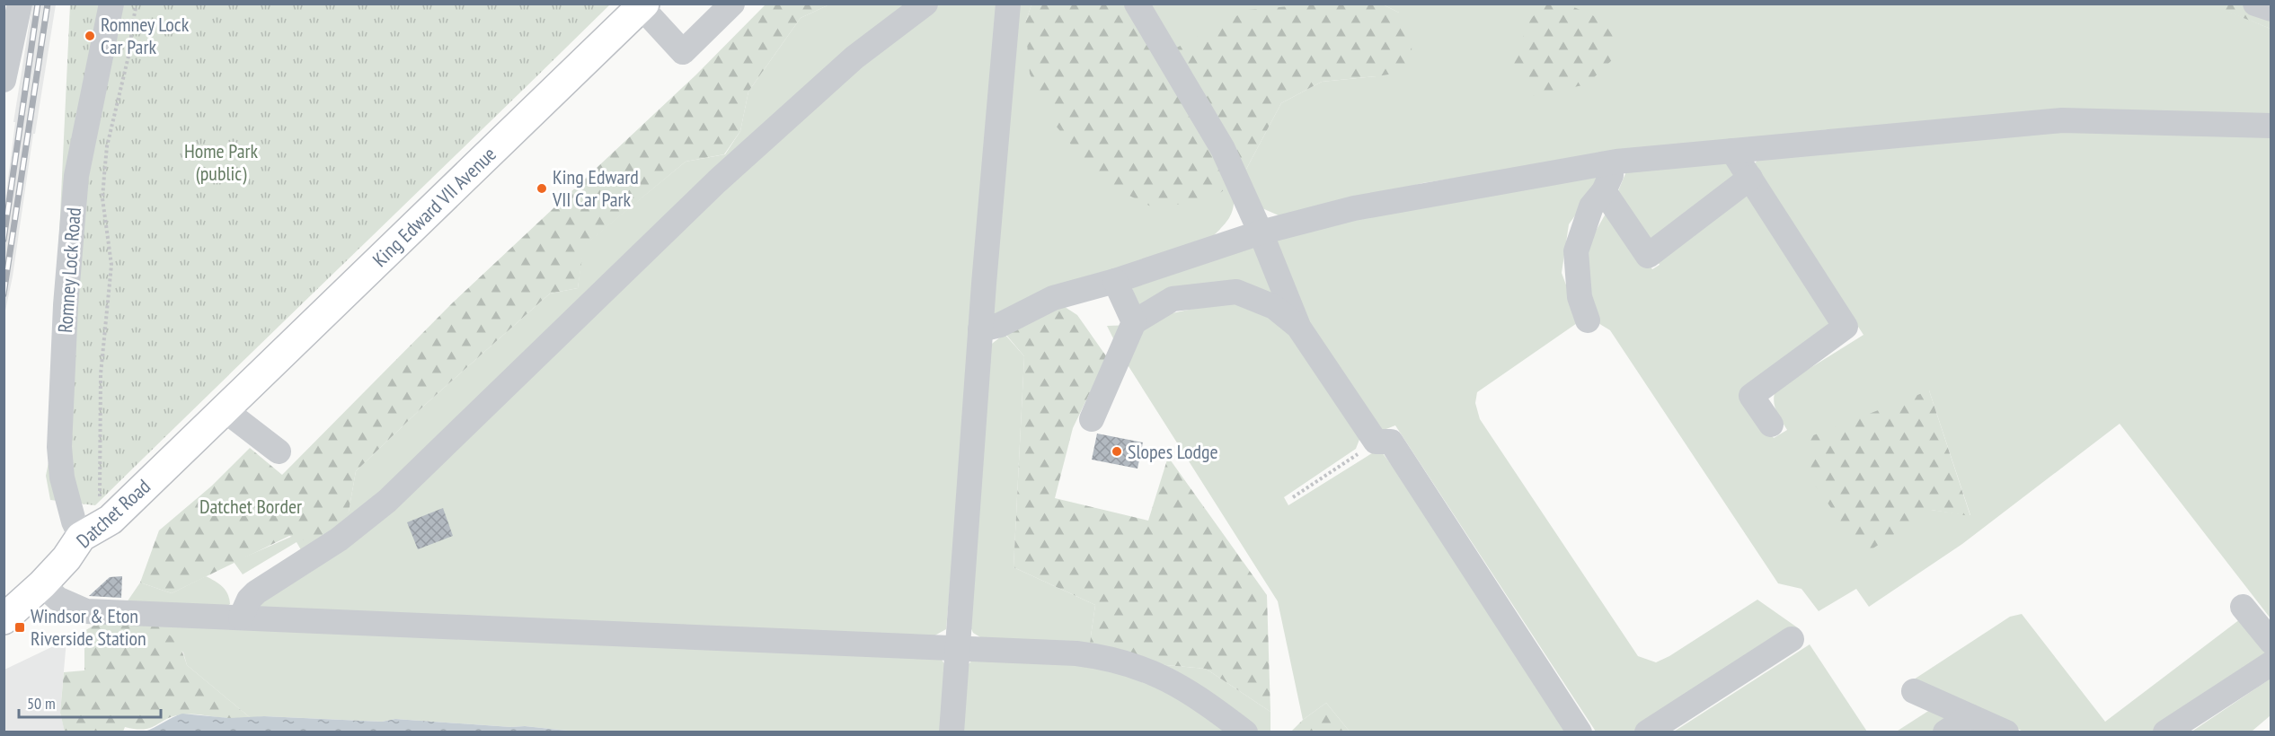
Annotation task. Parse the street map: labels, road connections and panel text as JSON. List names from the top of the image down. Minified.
{"streets":{"main road":["King Edward VII Avenue","Datchet Road"],"lane":["Romney Lock Road"]},"crossings":[["King Edward VII Avenue","Datchet Road"],["Romney Lock Road","Datchet Road"]],"parks":["Home Park (public)","Datchet Border"],"places":{"other":["Romney Lock Car Park","King Edward VII Car Park","Slopes Lodge"],"transit":["Windsor & Eton Riverside Station"]},"scale_bar":"50 m"}
